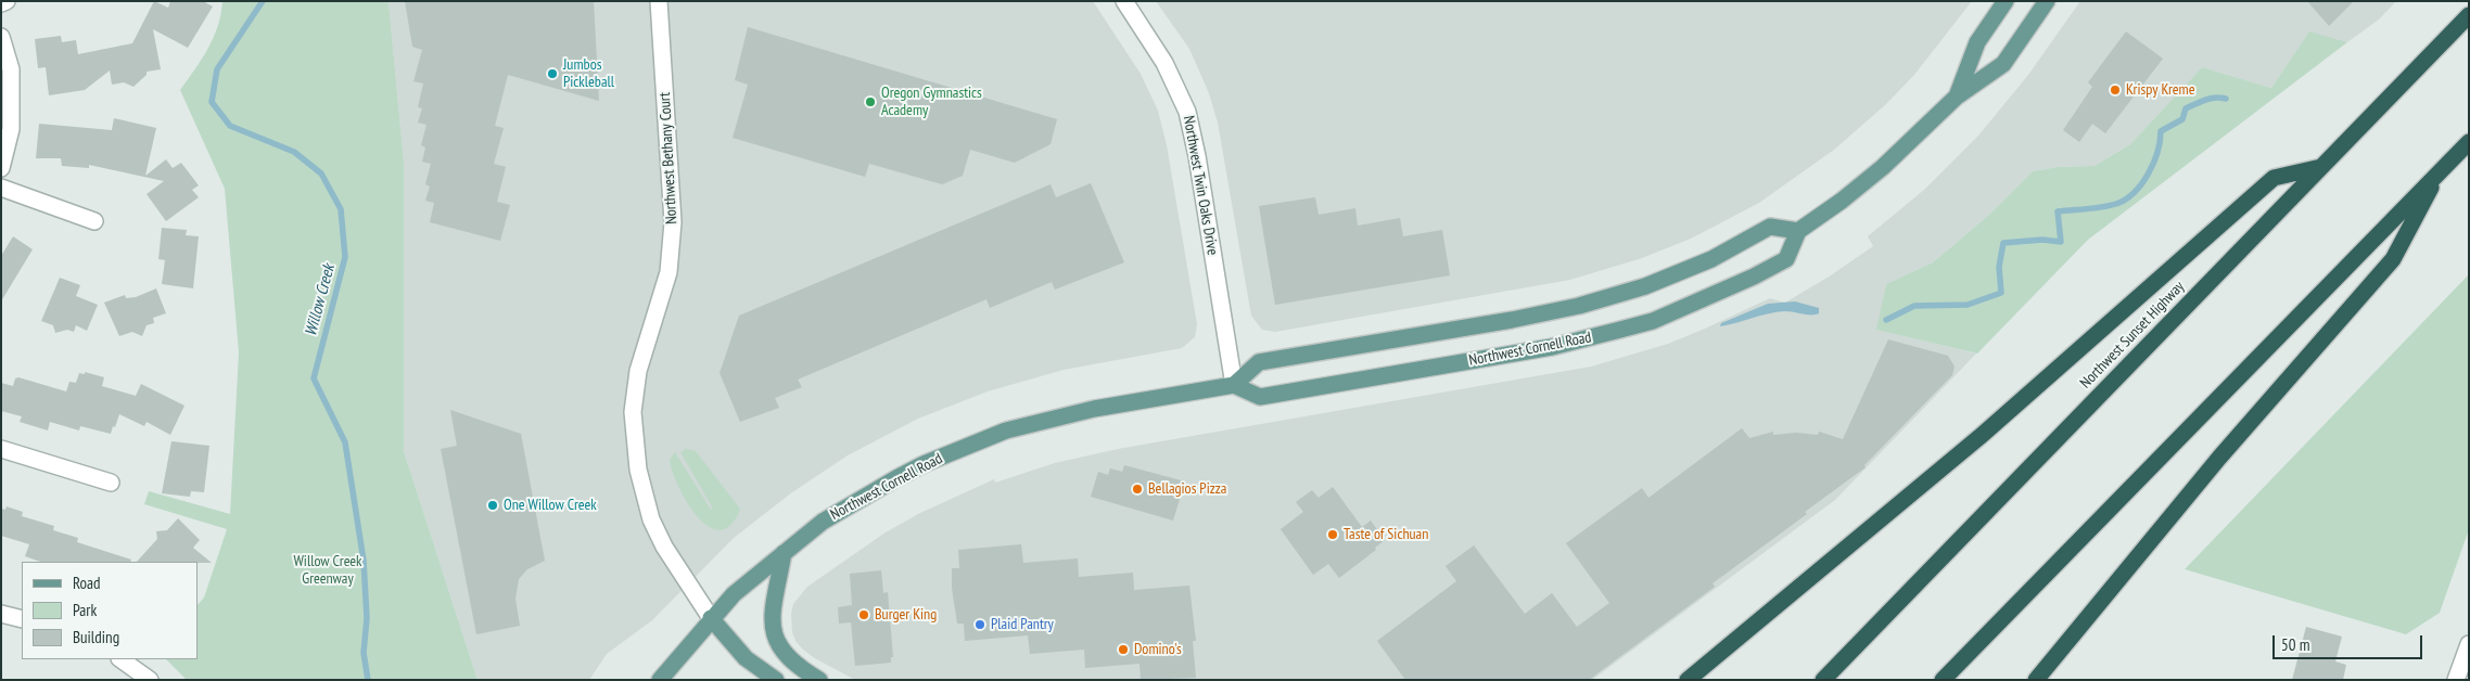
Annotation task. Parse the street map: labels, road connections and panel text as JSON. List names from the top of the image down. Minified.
{"streets":{"highway":["Northwest Sunset Highway"],"main road":["Northwest Cornell Road"],"street":["Northwest Bethany Court","Northwest Twin Oaks Drive"]},"crossings":[["Northwest Bethany Court","Northwest Cornell Road"],["Northwest Twin Oaks Drive","Northwest Cornell Road"]],"water":["Willow Creek"],"parks":["Willow Creek Greenway"],"places":["Jumbos Pickleball","Krispy Kreme","Oregon Gymnastics Academy","Bellagios Pizza","One Willow Creek","Taste of Sichuan","Burger King","Plaid Pantry","Domino's"],"legend":["Road","Park","Building"],"scale_bar":"50 m"}
